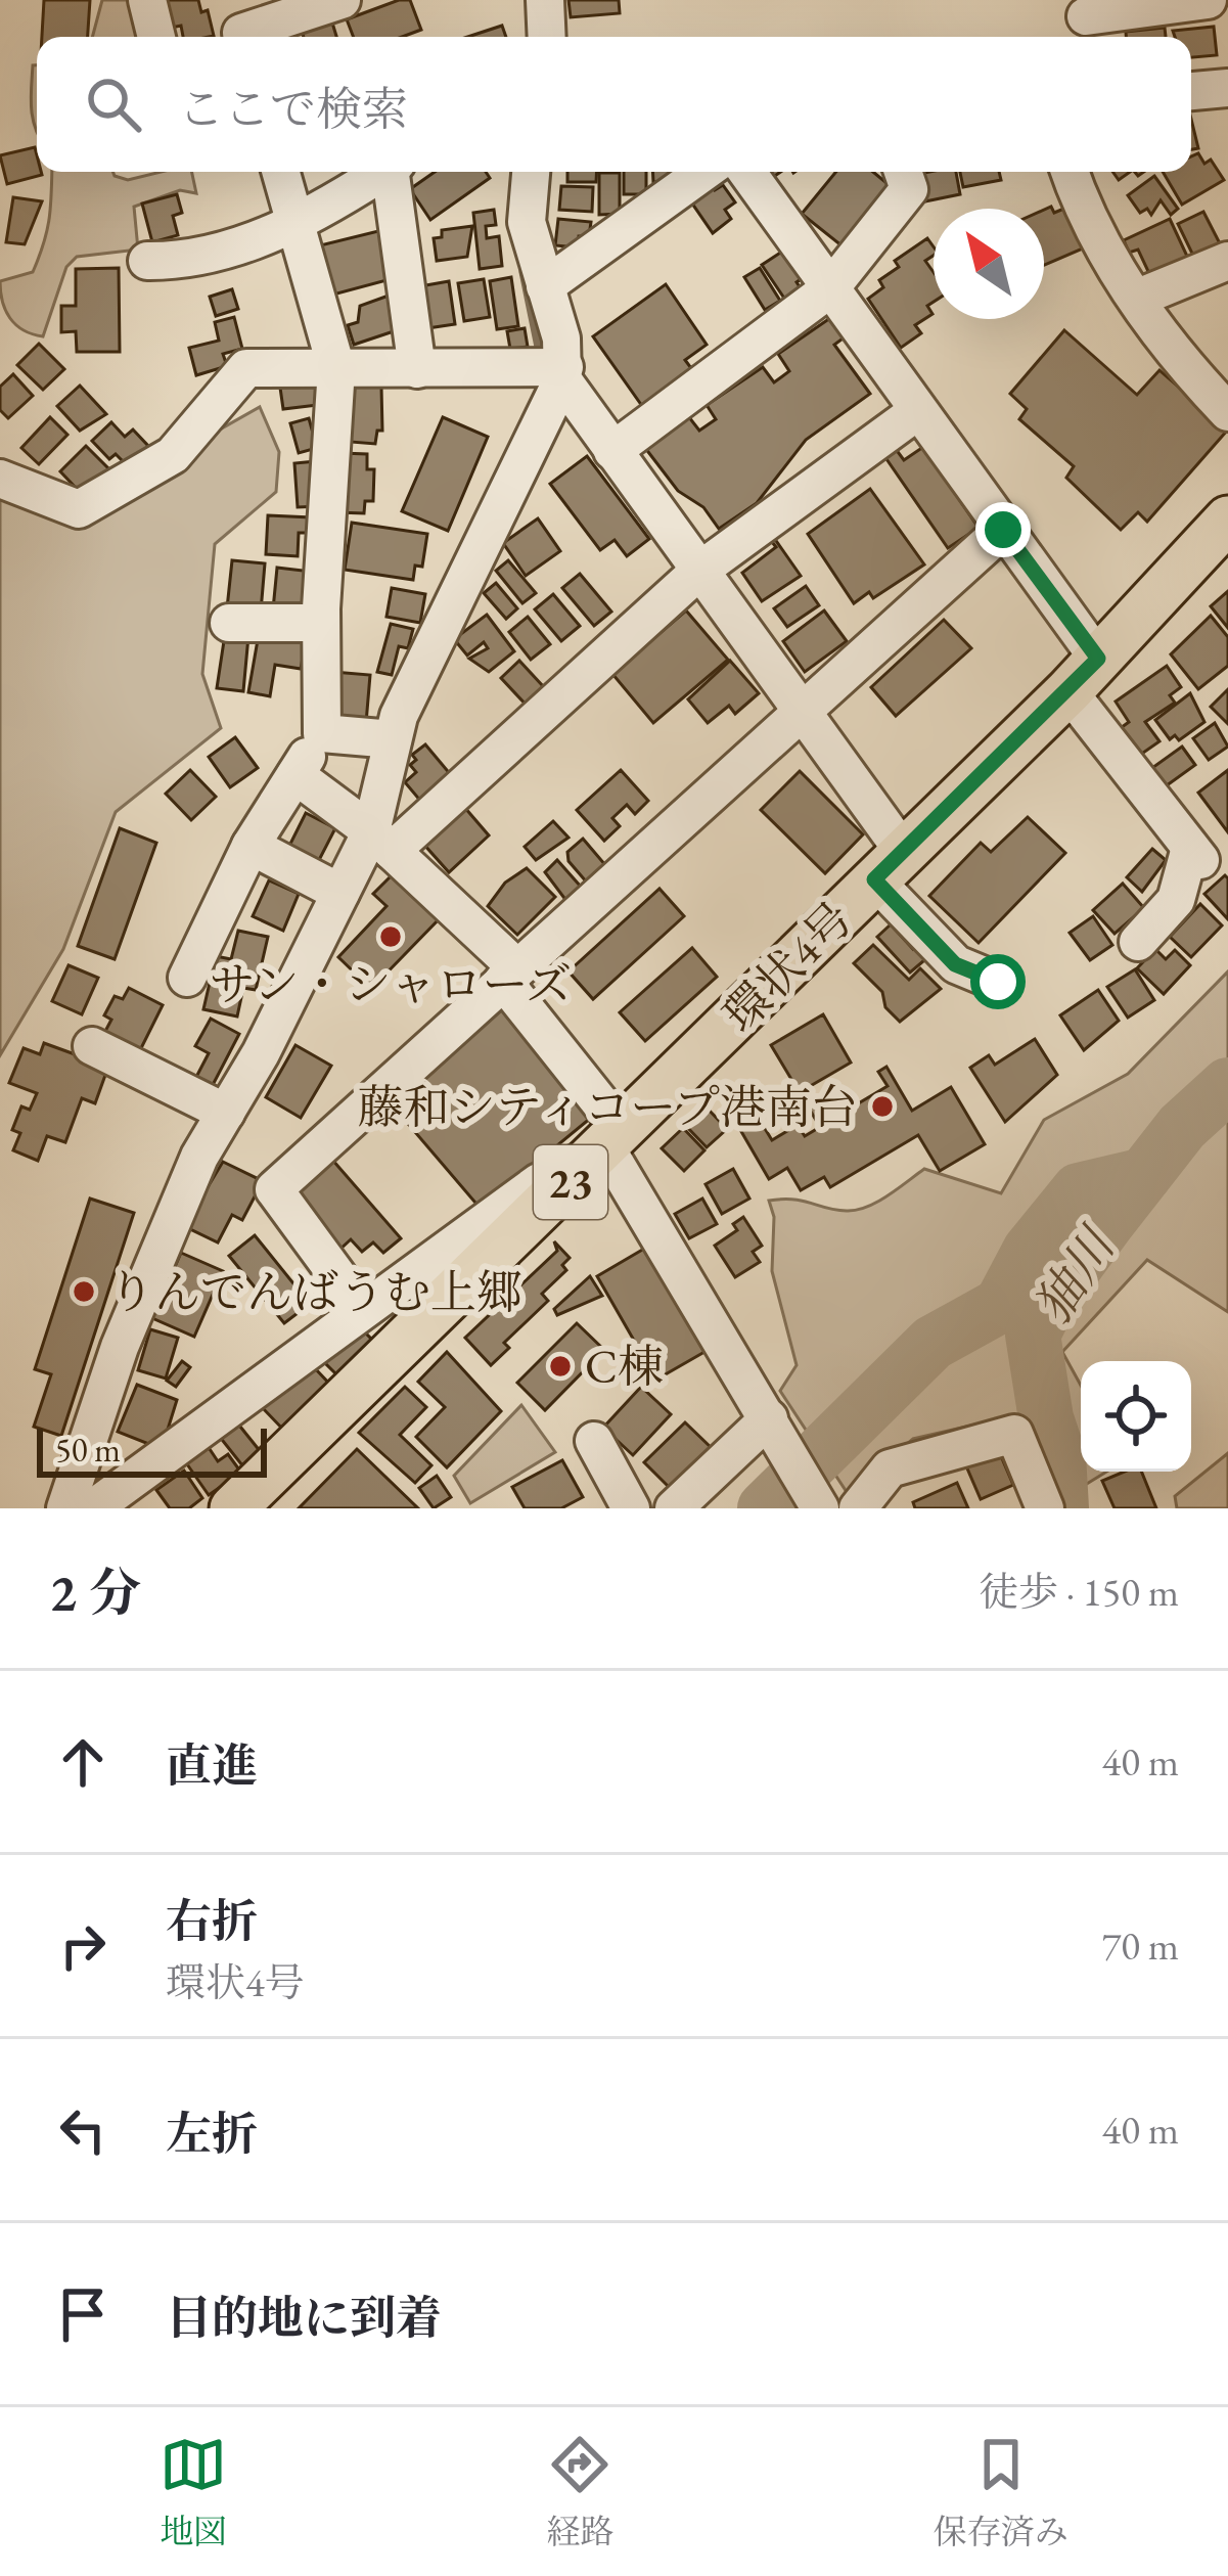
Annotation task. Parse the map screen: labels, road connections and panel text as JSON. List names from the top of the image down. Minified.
{"streets":{"main road":["環状4号","23"]},"water":["㹨川"],"places":["サン・シャローズ","藤和シティコープ港南台","りんでんばうむ上郷","C棟"],"scale_bar":"50 m","north":"top left","page":{"search":"ここで検索","scale":"50 m","heading":["2 分","徒歩 · 150 m"],"list":[["直進","40 m"],["右折","環状4号","70 m"],["左折","40 m"],"目的地に到着"],"nav":["地図","経路","保存済み"]}}
